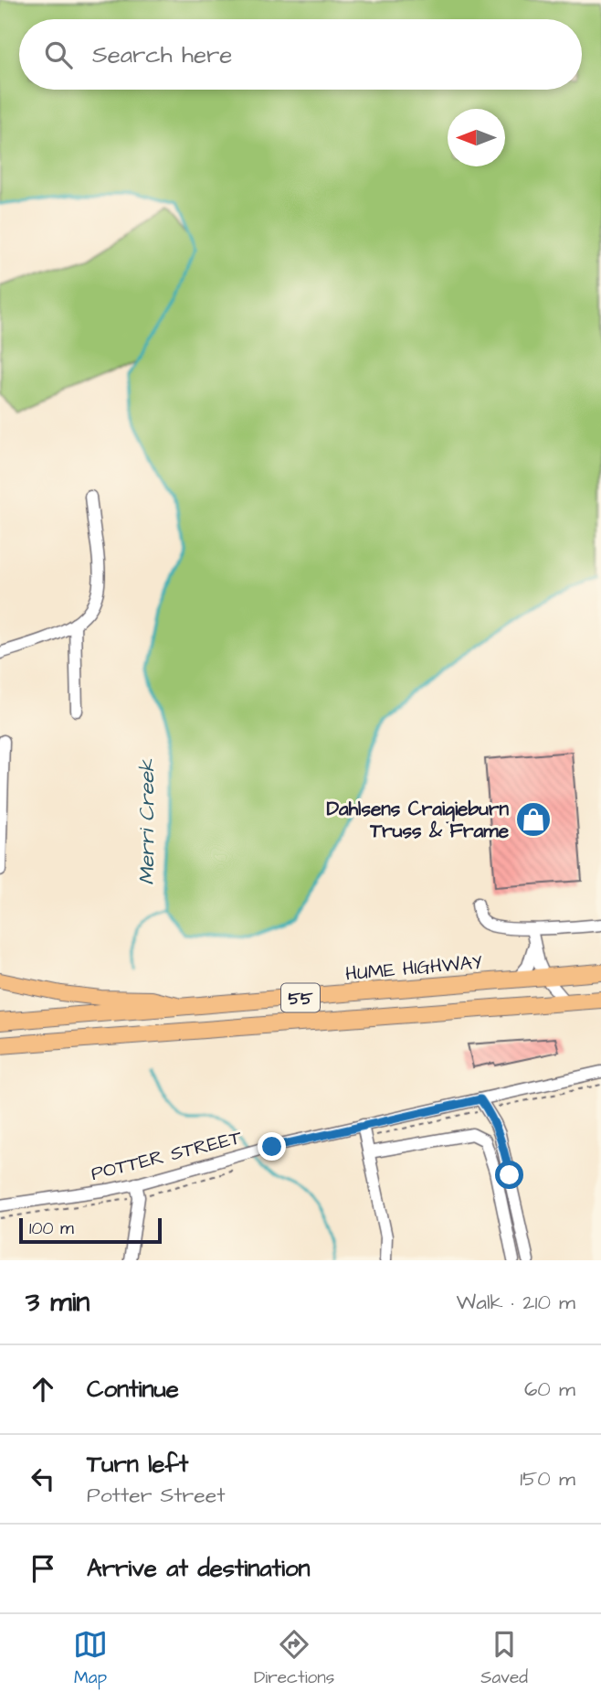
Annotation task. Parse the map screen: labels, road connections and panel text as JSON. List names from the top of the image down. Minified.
{"streets":{"highway":["HUME HIGHWAY","55"],"street":["POTTER STREET"]},"water":["Merri Creek"],"places":{"shop":["Dahlsens Craigieburn Truss & Frame"]},"scale_bar":"100 m","north":"left","page":{"search":"Search here","scale":"100 m","heading":["3 min","Walk · 210 m"],"list":[["Continue","60 m"],["Turn left","Potter Street","150 m"],"Arrive at destination"],"nav":["Map","Directions","Saved"]}}
